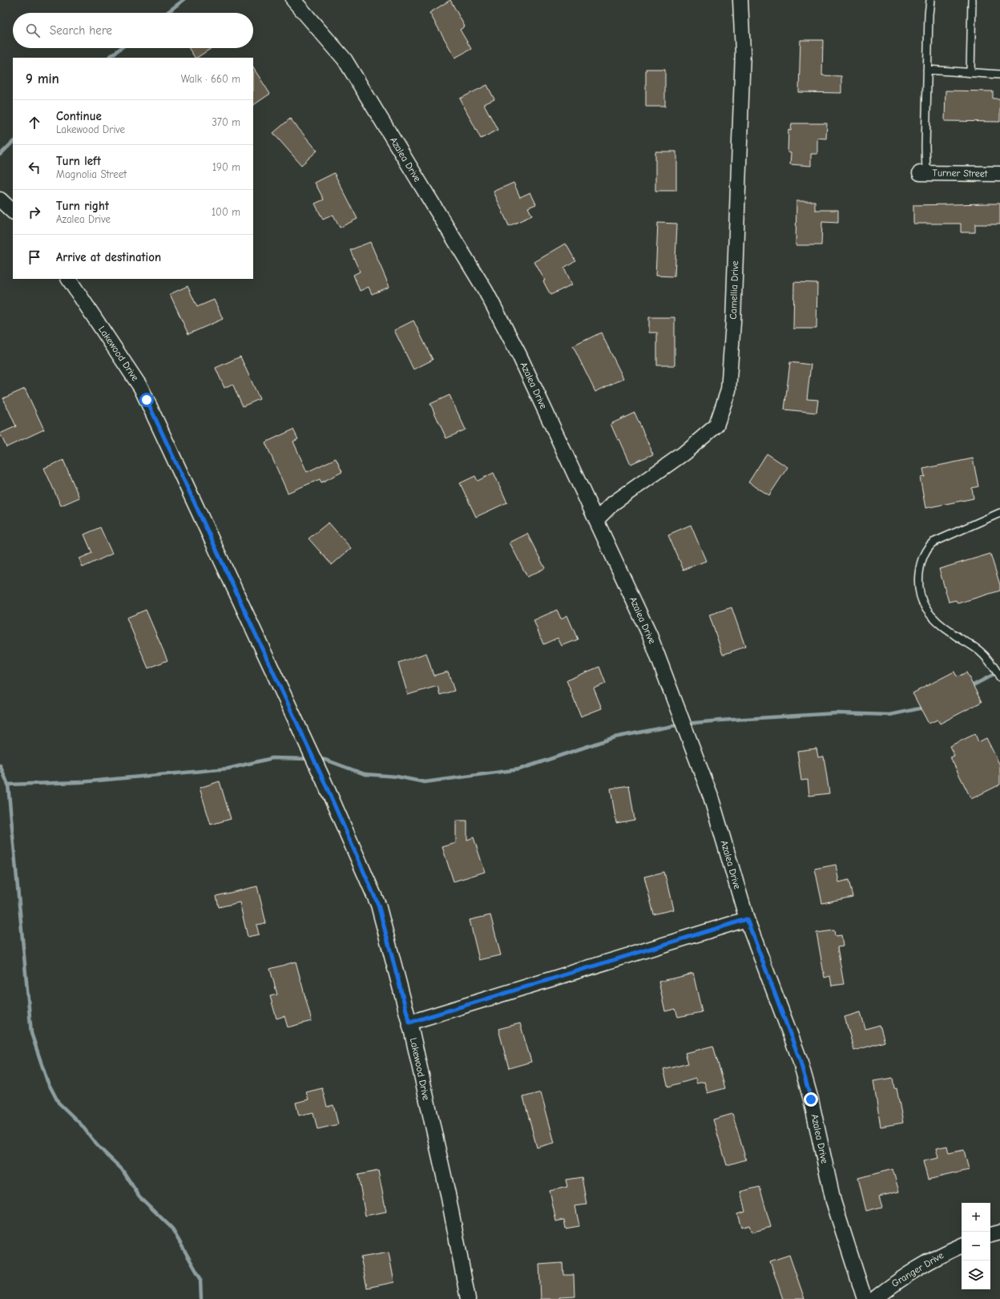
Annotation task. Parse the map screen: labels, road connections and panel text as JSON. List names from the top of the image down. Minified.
{"streets":{"street":["Azalea Drive","Turner Street","Camellia Drive","Lakewood Drive","Granger Drive"]},"crossings":[["Azalea Drive","Camellia Drive"]],"page":{"search":"Search here","heading":["9 min","Walk · 660 m"],"list":[["Continue","Lakewood Drive","370 m"],["Turn left","Magnolia Street","190 m"],["Turn right","Azalea Drive","100 m"],"Arrive at destination"],"map_buttons":["+","−"]}}
